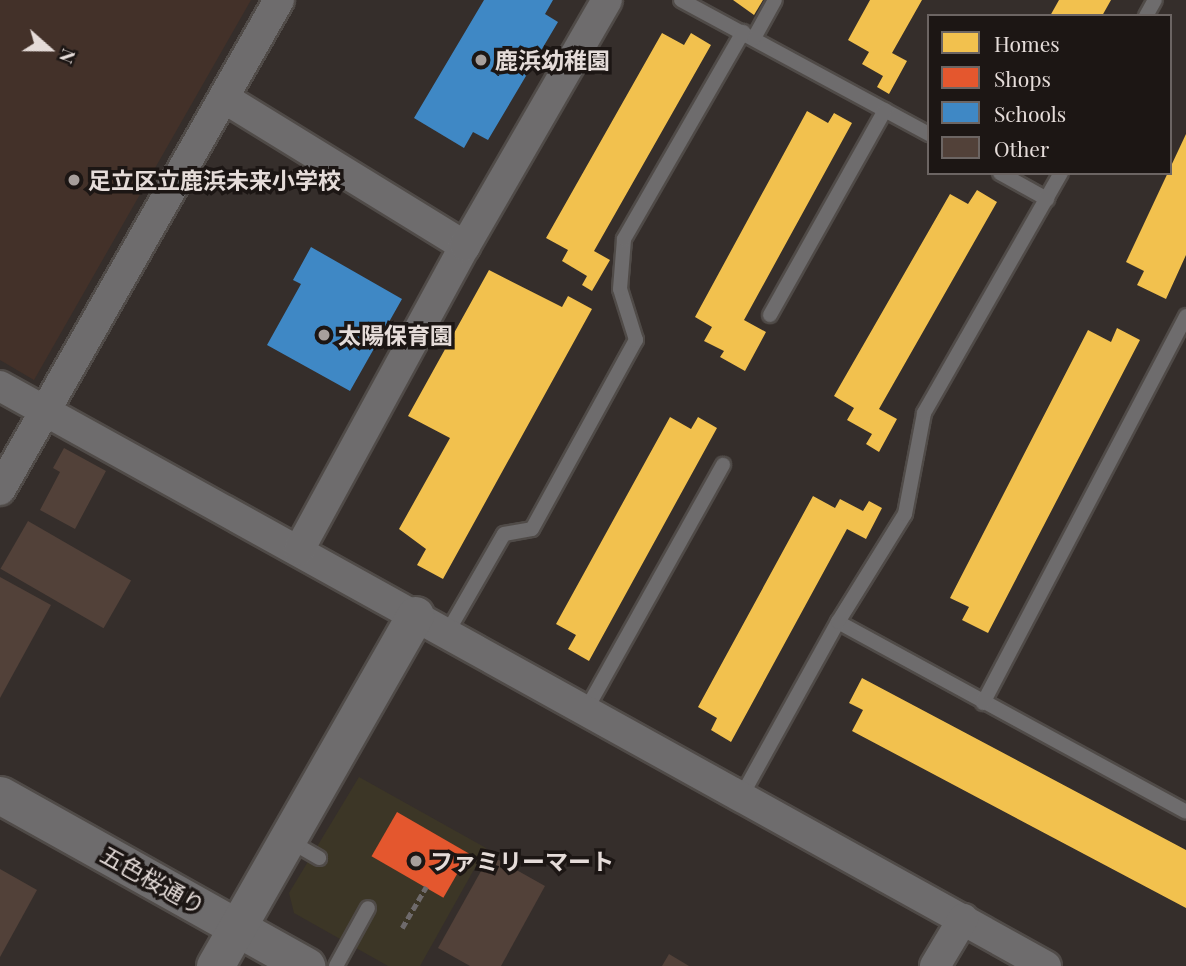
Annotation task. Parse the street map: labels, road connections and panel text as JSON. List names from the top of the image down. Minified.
{"streets":{"street":["五色桜通り"]},"places":["鹿浜幼稚園","足立区立鹿浜未来小学校","太陽保育園","ファミリーマート"],"legend":["Homes","Shops","Schools","Other"],"north":"right"}
